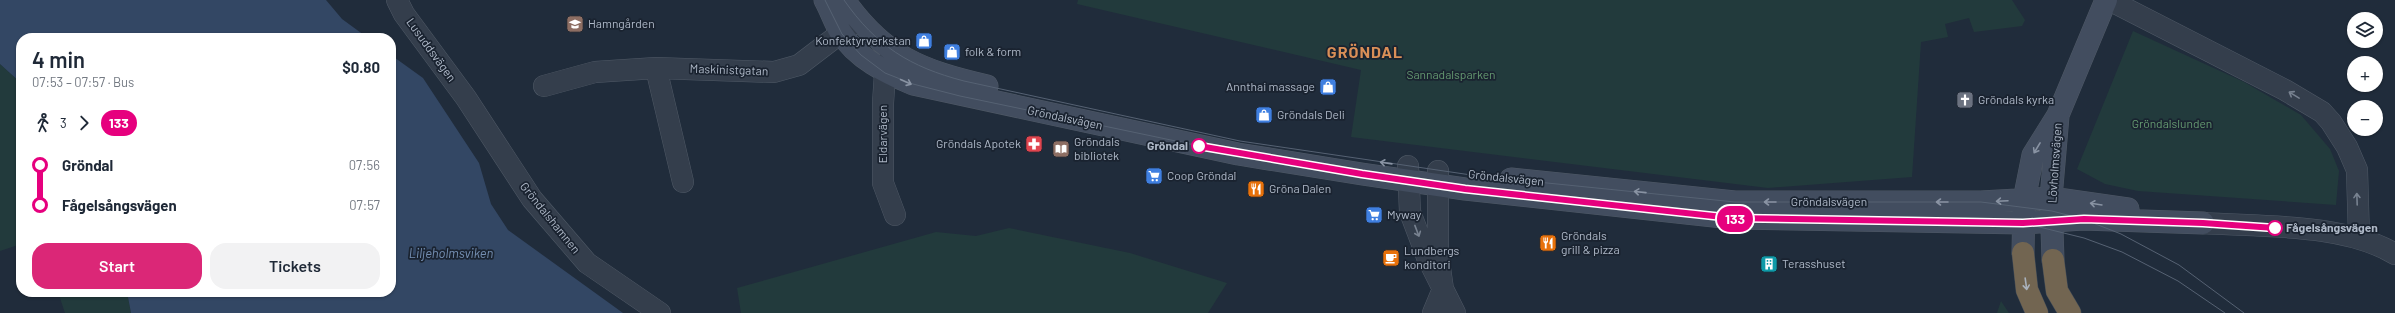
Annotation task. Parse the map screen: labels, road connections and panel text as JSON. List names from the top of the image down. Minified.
{"streets":{"street":["Lusuddsvägen","Maskinistgatan","Gröndalsvägen","Eldarvägen","Lövholmsvägen","Gröndalshamnen"]},"crossings":[["Lusuddsvägen","Gröndalshamnen"],["Maskinistgatan","Gröndalsvägen"],["Gröndalsvägen","Eldarvägen"],["Gröndalsvägen","Lövholmsvägen"]],"districts":["GRÖNDAL"],"water":["Liljeholmsviken"],"parks":["Sannadalsparken","Gröndalslunden"],"places":{"school or university":["Hamngården"],"shop":["Konfektyrverkstan","folk & form","Annthai massage","Gröndals Deli"],"church":["Gröndals kyrka"],"pharmacy":["Gröndals Apotek"],"other":["Gröndal","Fågelsångsvägen"],"library":["Gröndals bibliotek"],"supermarket":["Coop Gröndal","Myway"],"restaurant":["Gröna Dalen","Gröndals grill & pizza"],"cafe":["Lundbergs konditori"],"building":["Terasshuset"]},"lines":["bus line 133"],"page":{"on_map":"133","map_buttons":["+","−"],"heading":["4 min","07:53 – 07:57 · Bus","$0.80"],"legs":["3","133"],"list":[{"name":"Gröndal","value":"07:56"},{"name":"Fågelsångsvägen","value":"07:57"}],"buttons":["Start","Tickets"]}}
